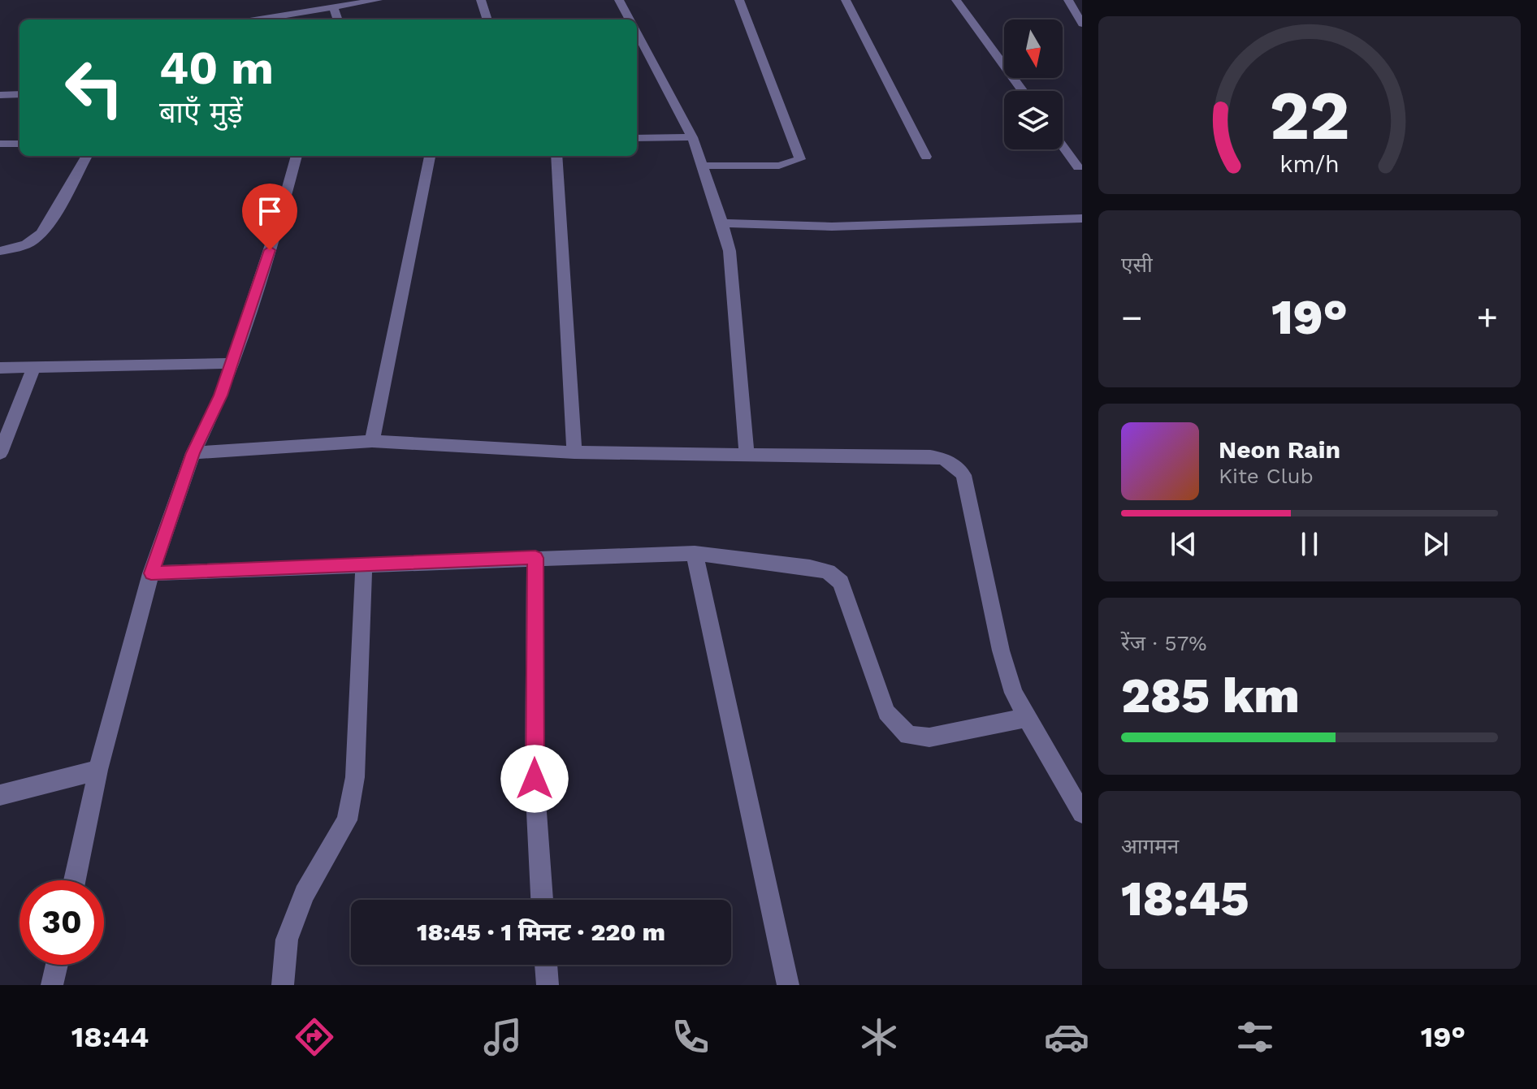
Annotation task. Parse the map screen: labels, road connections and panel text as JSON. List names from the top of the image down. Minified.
{"north":"bottom","page":{"turn":["40 m","बाएँ मुड़ें"],"tile":["एसी",["रेंज · 57%","285 km"],["आगमन","18:45"]],"heat":["−","19°","+"],"song":["Neon Rain","Kite Club"],"limit":"30","trip":"18:45 · 1 मिनट · 220 m","tabs":["18:44","19°"],"gauge":["22","km/h"]}}
